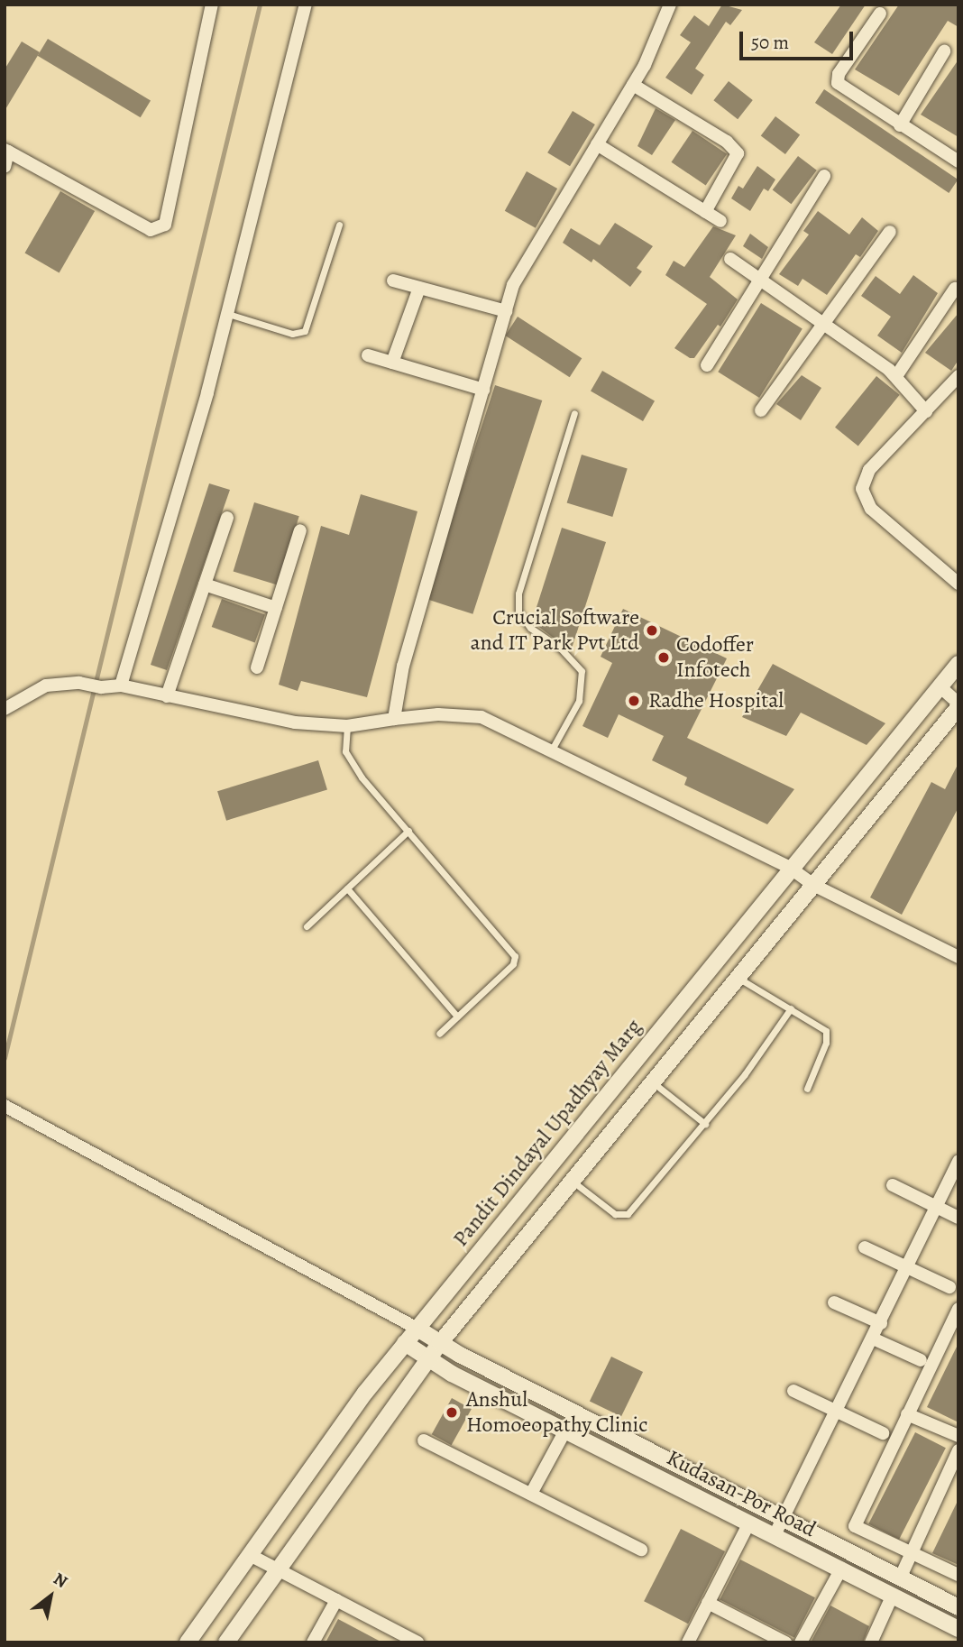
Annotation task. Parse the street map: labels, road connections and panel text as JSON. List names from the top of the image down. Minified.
{"streets":{"street":["Pandit Dindayal Upadhyay Marg","Kudasan-Por Road"]},"crossings":[["Pandit Dindayal Upadhyay Marg","Kudasan-Por Road"]],"places":["Crucial Software and IT Park Pvt Ltd","Codoffer Infotech","Radhe Hospital","Anshul Homoeopathy Clinic"],"scale_bar":"50 m","north":"top right"}
